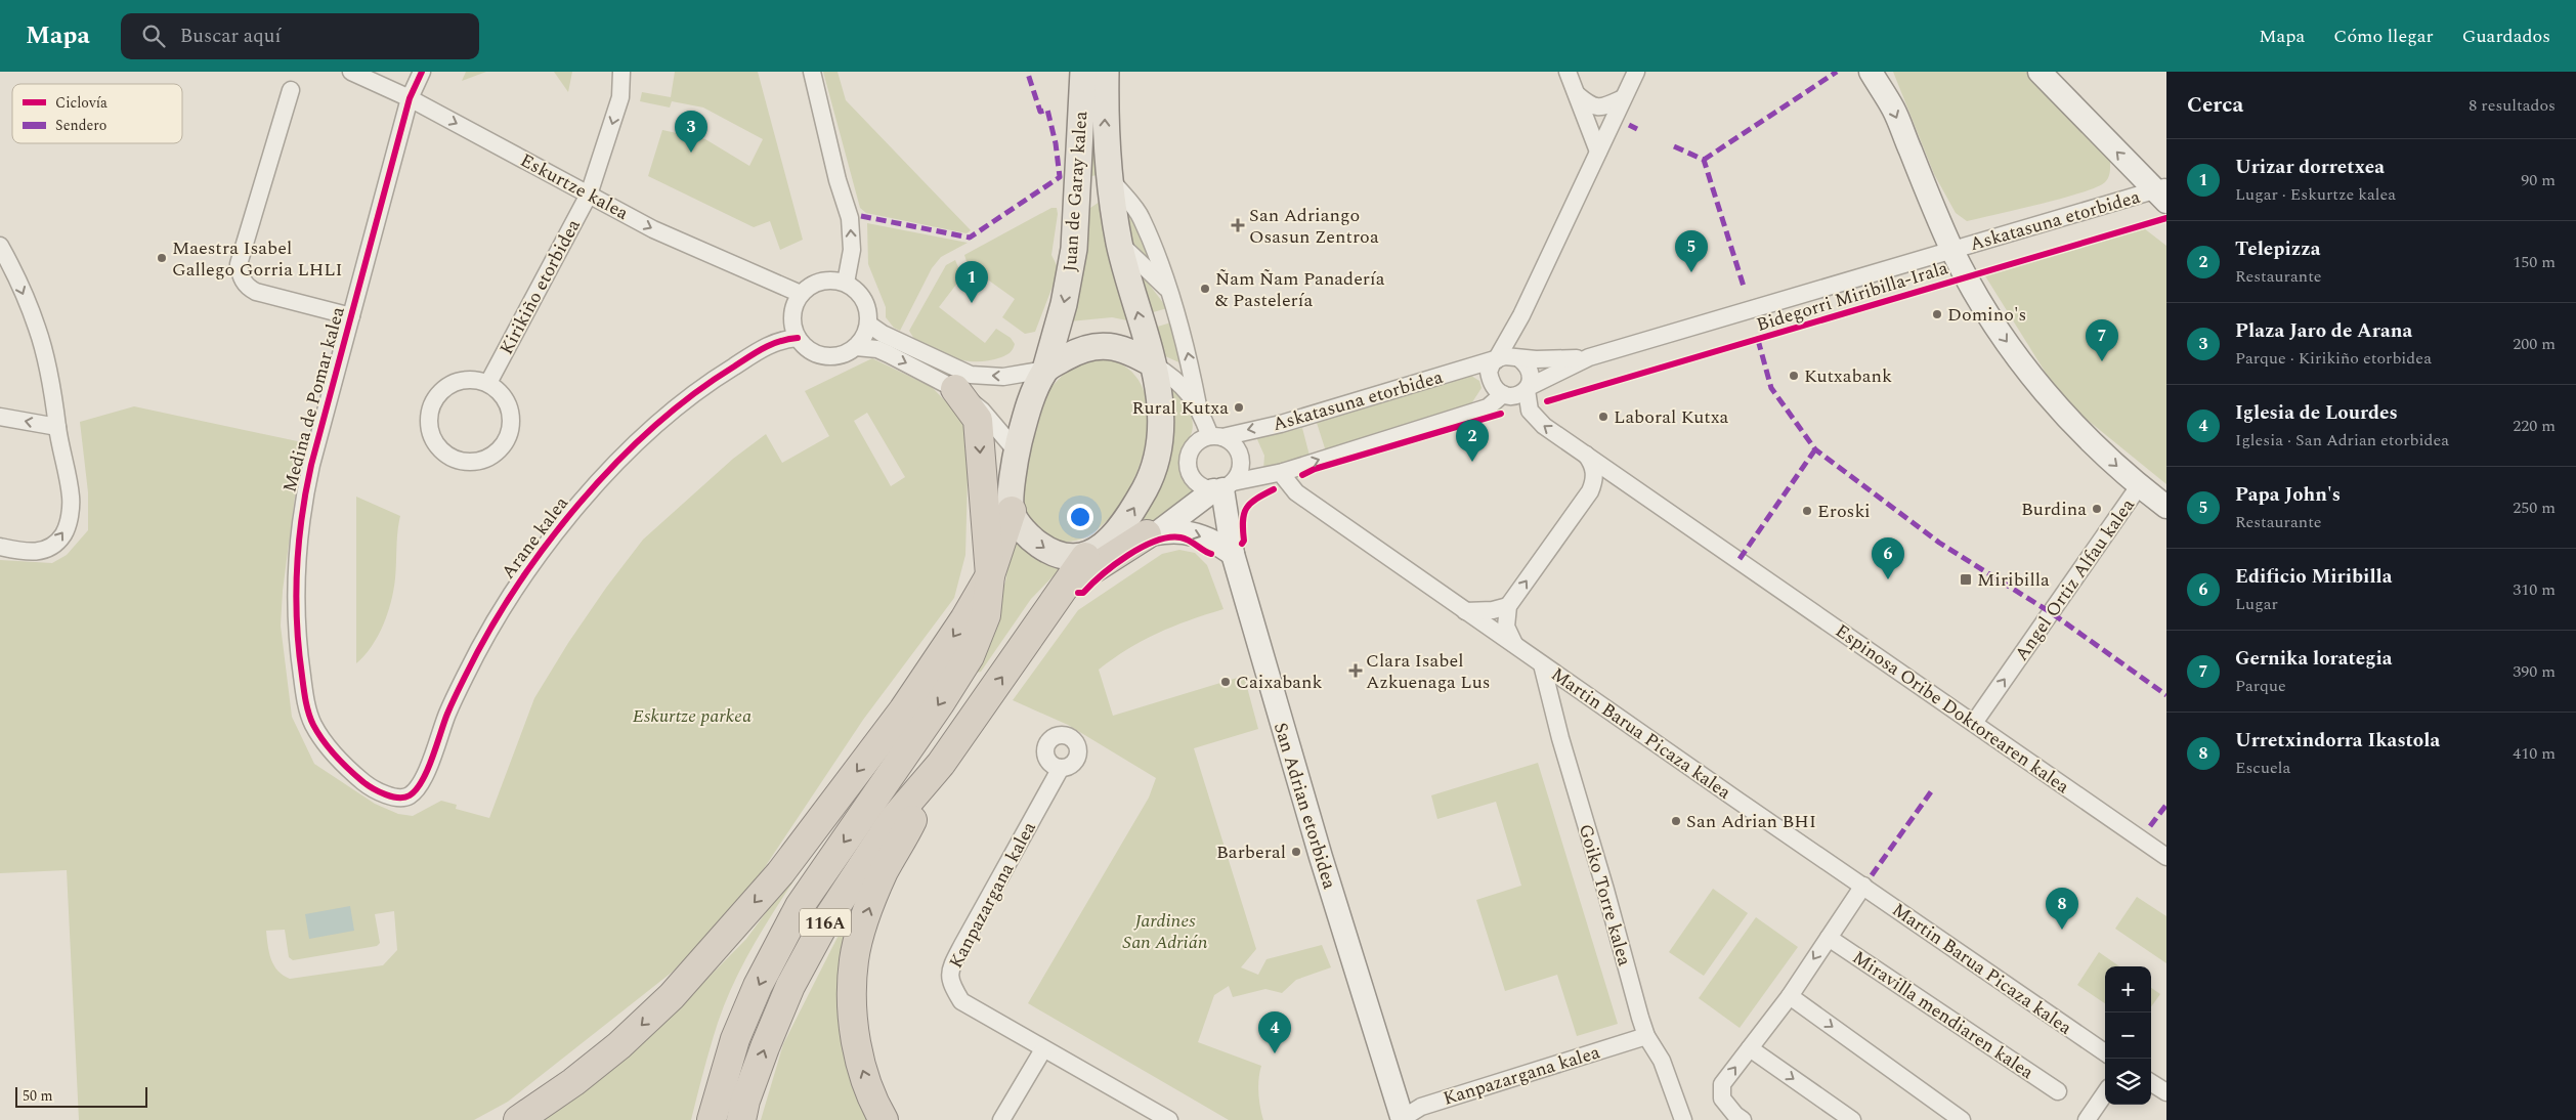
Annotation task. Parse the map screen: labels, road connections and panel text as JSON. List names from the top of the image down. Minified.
{"streets":{"highway":["116A"],"main road":["Juan de Garay kalea"],"street":["Eskurtze kalea","Askatasuna etorbidea","Kirikiño etorbidea","Medina de Pomar kalea","Arane kalea","Angel Ortiz Alfau kalea","Espinosa Oribe Doktorearen kalea","Martin Barua Picaza kalea","San Adrian etorbidea","Kanpazargana kalea","Goiko Torre kalea","Miravilla mendiaren kalea"],"cycle path":["Bidegorri Miribilla-Irala"]},"crossings":[["Eskurtze kalea","Kirikiño etorbidea"],["Eskurtze kalea","Medina de Pomar kalea"],["Eskurtze kalea","Arane kalea"],["Askatasuna etorbidea","Espinosa Oribe Doktorearen kalea"],["Askatasuna etorbidea","San Adrian etorbidea"],["Medina de Pomar kalea","Arane kalea"],["Angel Ortiz Alfau kalea","Espinosa Oribe Doktorearen kalea"],["Martin Barua Picaza kalea","Goiko Torre kalea"],["San Adrian etorbidea","Kanpazargana kalea"],["Kanpazargana kalea","Goiko Torre kalea"]],"one_way":["Eskurtze kalea","Kirikiño etorbidea","Angel Ortiz Alfau kalea"],"parks":["Eskurtze parkea","Jardines San Adrián"],"places":{"health":["San Adriango Osasun Zentroa","Clara Isabel Azkuenaga Lus"],"other":["Maestra Isabel Gallego Gorria LHLI","Ñam Ñam Panadería & Pastelería","Domino's","Kutxabank","Rural Kutxa","Laboral Kutxa","Burdina","Eroski","Caixabank","San Adrian BHI","Barberal"],"transit":["Miribilla"]},"legend":["Ciclovía","Sendero"],"scale_bar":"50 m","page":{"header":"Mapa","search":"Buscar aquí","nav":["Mapa","Cómo llegar","Guardados"],"heading":["Cerca","8 resultados"],"pins":["3","5","1","7","2","6","8","4"],"list":[{"mark":"1","name":"Urizar dorretxea","note":"Lugar · Eskurtze kalea","value":"90 m"},{"mark":"2","name":"Telepizza","note":"Restaurante","value":"150 m"},{"mark":"3","name":"Plaza Jaro de Arana","note":"Parque · Kirikiño etorbidea","value":"200 m"},{"mark":"4","name":"Iglesia de Lourdes","note":"Iglesia · San Adrian etorbidea","value":"220 m"},{"mark":"5","name":"Papa John's","note":"Restaurante","value":"250 m"},{"mark":"6","name":"Edificio Miribilla","note":"Lugar","value":"310 m"},{"mark":"7","name":"Gernika lorategia","note":"Parque","value":"390 m"},{"mark":"8","name":"Urretxindorra Ikastola","note":"Escuela","value":"410 m"}],"map_buttons":["+","−"],"scale":"50 m"}}
